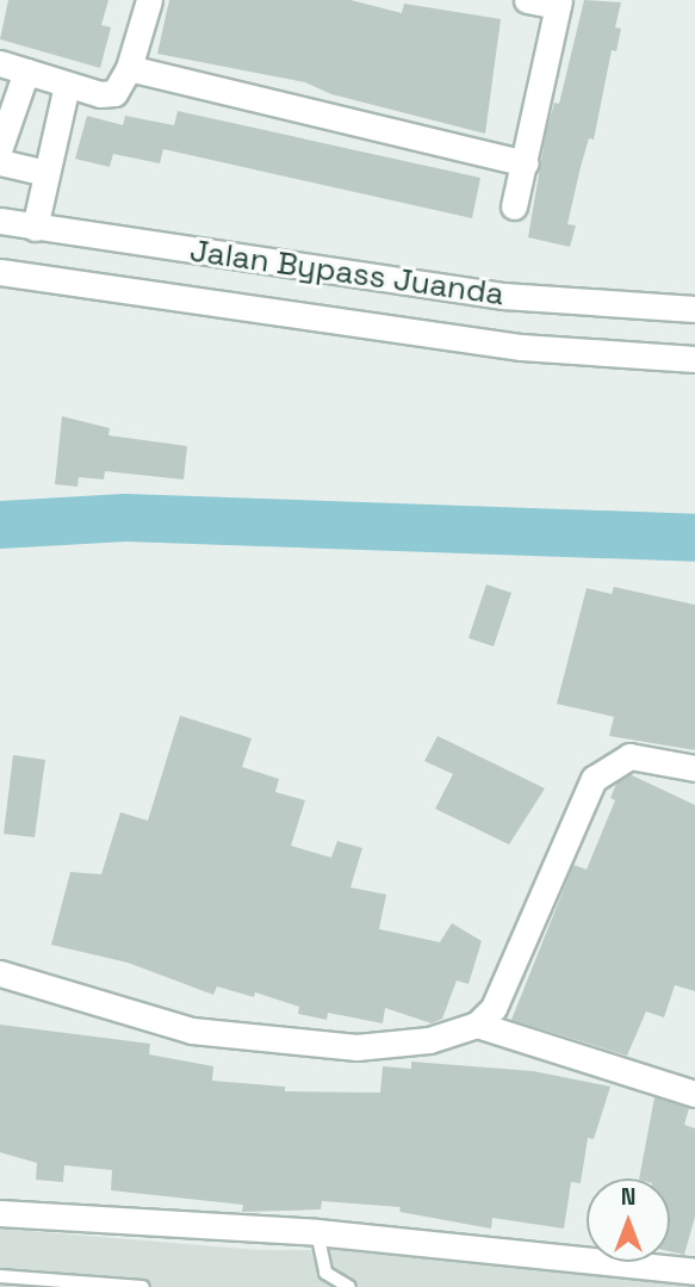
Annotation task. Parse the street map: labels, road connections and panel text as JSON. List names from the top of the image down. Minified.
{"streets":{"street":["Jalan Bypass Juanda"]},"north":"top"}
